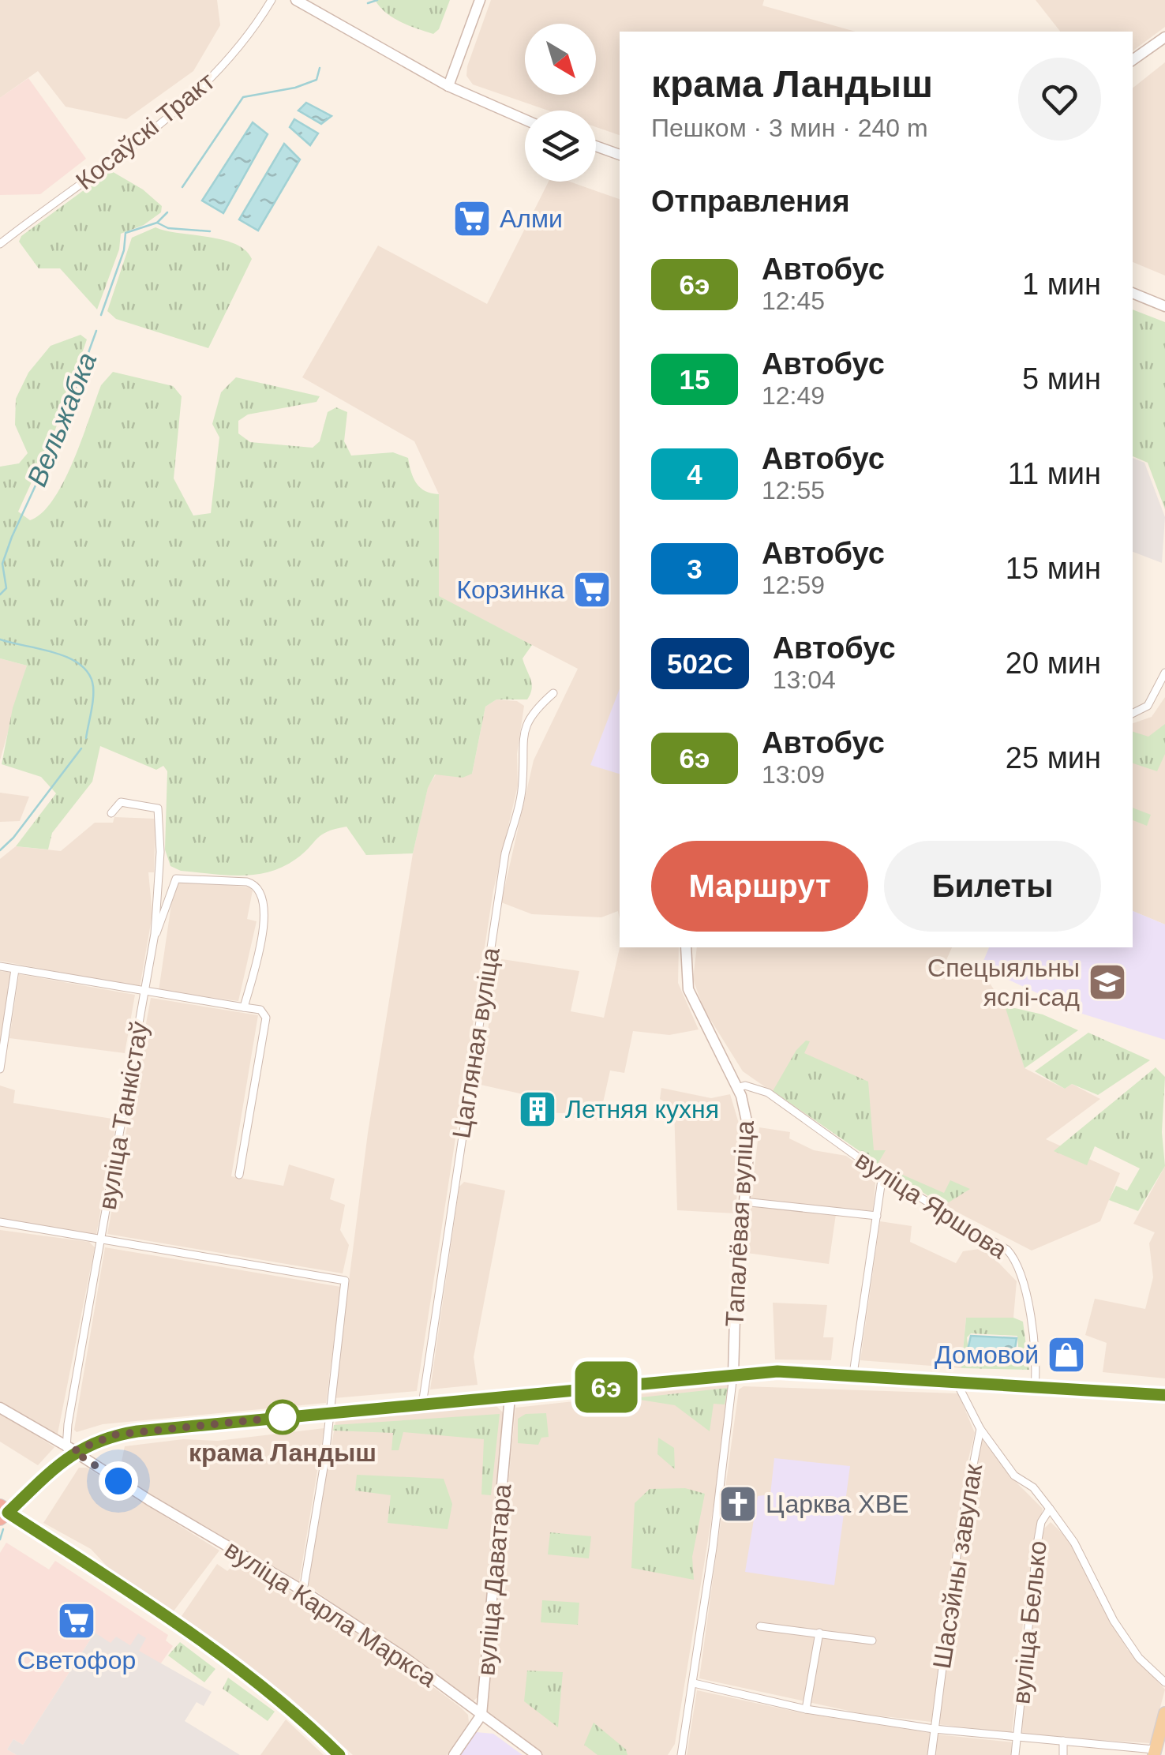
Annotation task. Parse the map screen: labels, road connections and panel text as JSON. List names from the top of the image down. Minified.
{"streets":{"main road":["Тапалёвая вуліца","вуліца Даватара","вуліца Карла Маркса"],"street":["Косаўскі Тракт","Цагляная вуліца","вуліца Танкістаў","вуліца Яршова","Шасэйны завулак","вуліца Белько"]},"crossings":[["вуліца Танкістаў","вуліца Карла Маркса"],["вуліца Яршова","Тапалёвая вуліца"],["вуліца Даватара","вуліца Карла Маркса"]],"water":["Вельжабка"],"places":{"supermarket":["Алми","Корзинка","Светофор"],"school or university":["Спецыяльны яслі-сад"],"building":["Летняя кухня"],"shop":["Домовой"],"other":["крама Ландыш"],"church":["Царква ХВЕ"]},"lines":["bus line 6э"],"north":"bottom right","page":{"on_map":"6э","heading":[["крама Ландыш","Пешком · 3 мин · 240 m"],"Отправления"],"list":[{"mark":"6э","name":"Автобус","note":"12:45","value":"1 мин"},{"mark":"15","name":"Автобус","note":"12:49","value":"5 мин"},{"mark":"4","name":"Автобус","note":"12:55","value":"11 мин"},{"mark":"3","name":"Автобус","note":"12:59","value":"15 мин"},{"mark":"502С","name":"Автобус","note":"13:04","value":"20 мин"},{"mark":"6э","name":"Автобус","note":"13:09","value":"25 мин"}],"buttons":["Маршрут","Билеты"]}}
